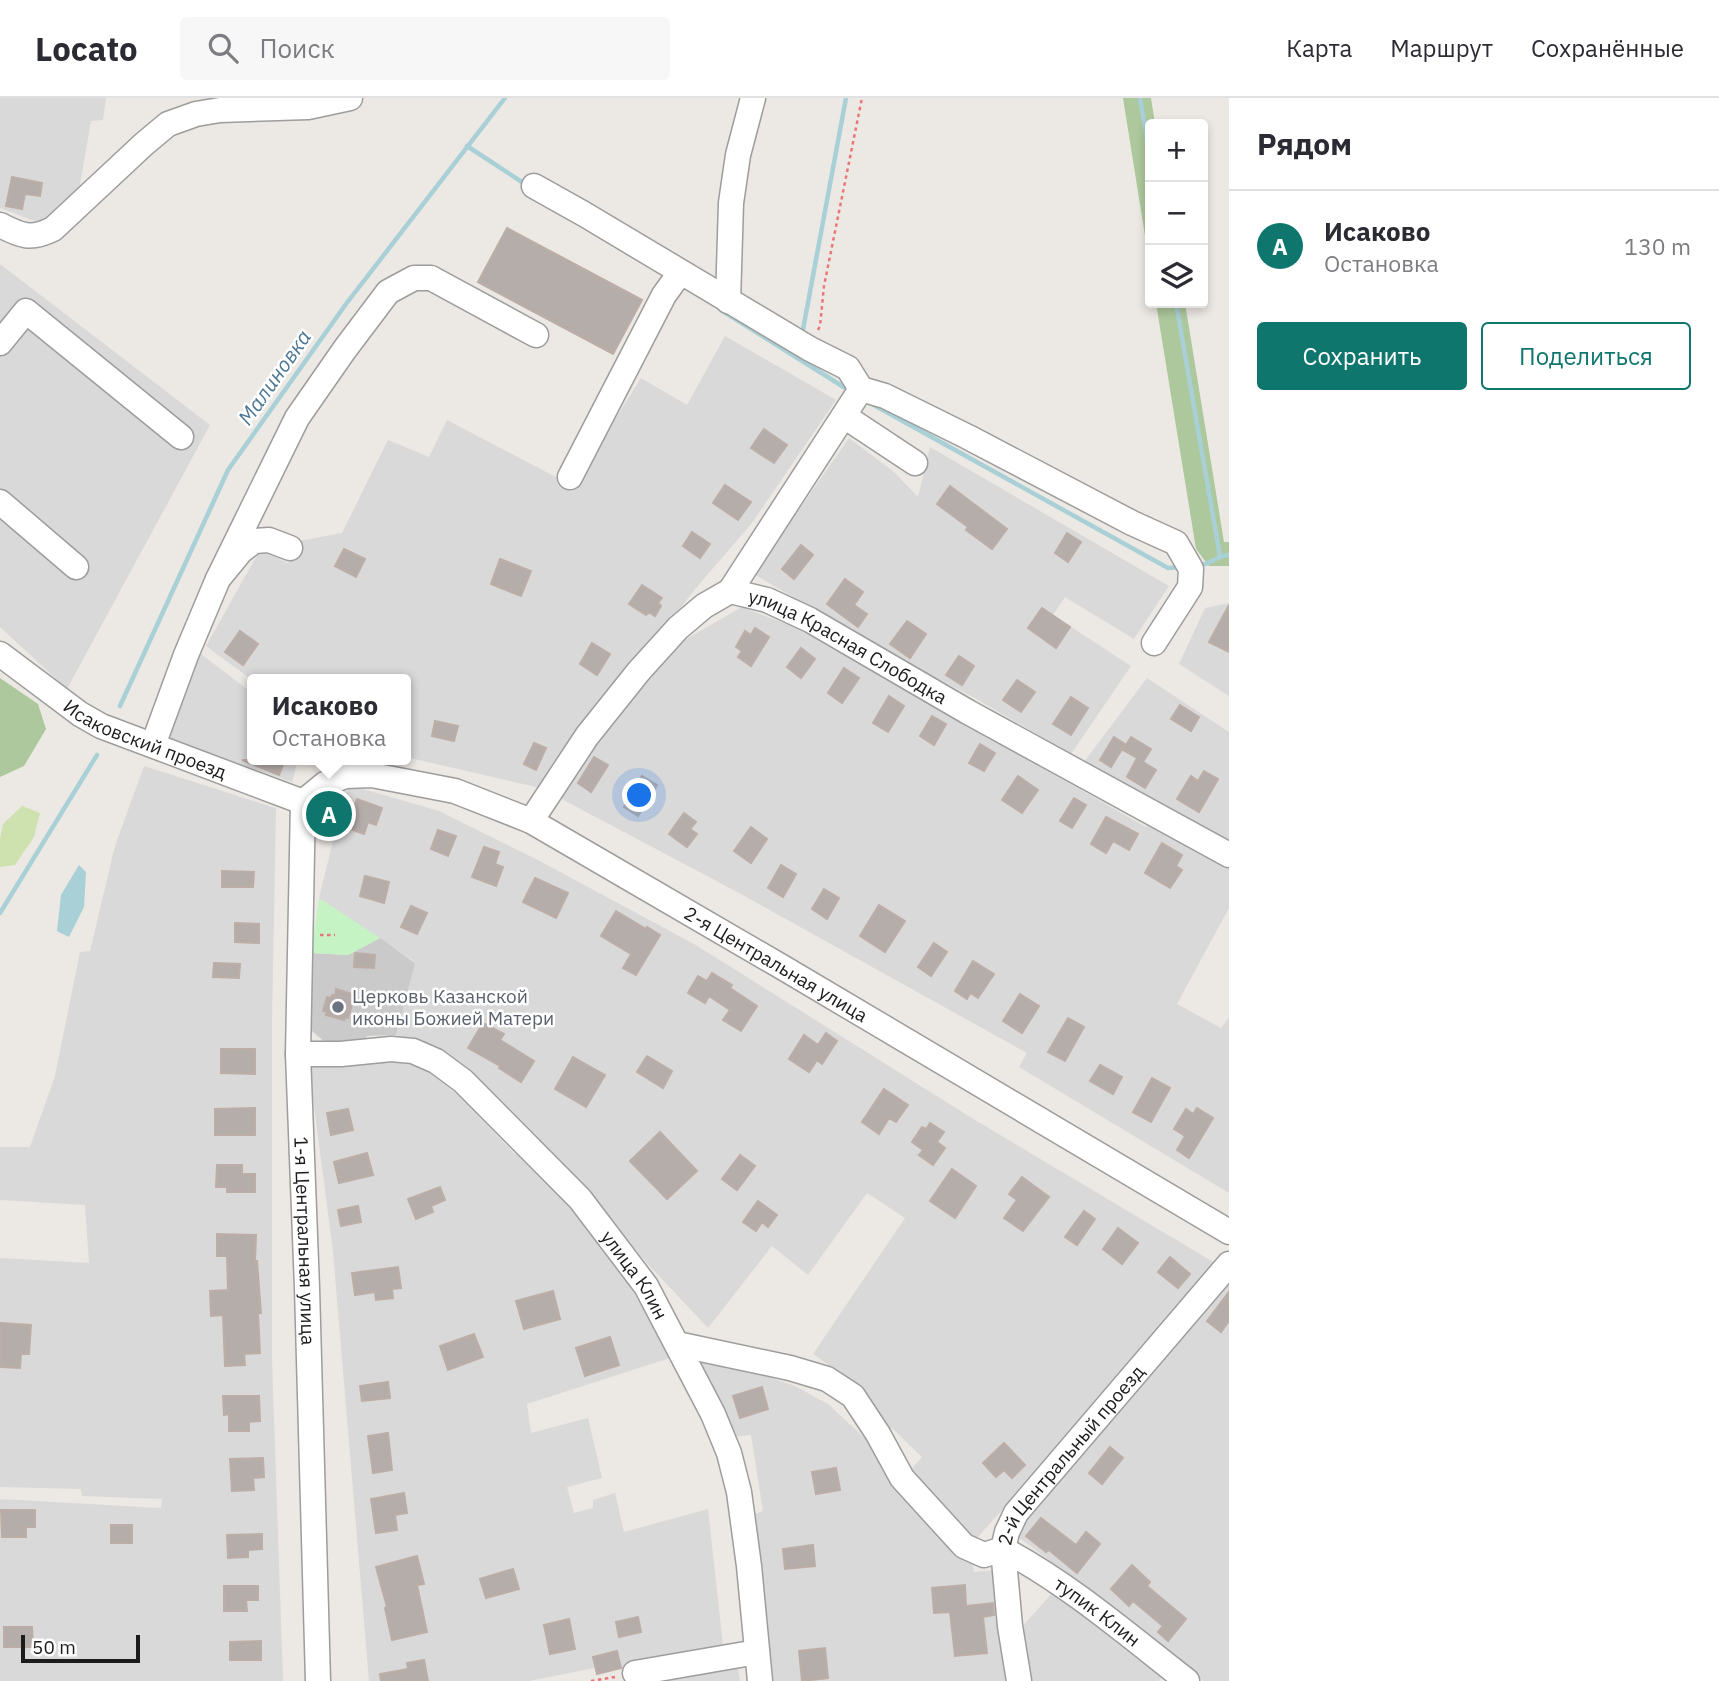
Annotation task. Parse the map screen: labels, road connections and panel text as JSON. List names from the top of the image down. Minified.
{"streets":{"street":["улица Красная Слободка","Исаковский проезд","2-я Центральная улица","1-я Центральная улица","улица Клин","2-й Центральный проезд","тупик Клин"]},"crossings":[["улица Красная Слободка","2-я Центральная улица"],["Исаковский проезд","2-я Центральная улица"],["Исаковский проезд","1-я Центральная улица"],["2-я Центральная улица","1-я Центральная улица"],["1-я Центральная улица","улица Клин"],["2-й Центральный проезд","тупик Клин"]],"water":["Малиновка"],"places":["Церковь Казанской иконы Божией Матери"],"scale_bar":"50 m","page":{"header":"Locato","search":"Поиск","nav":["Карта","Маршрут","Сохранённые"],"heading":"Рядом","map_buttons":["+","−"],"list":[{"mark":"A","name":"Исаково","note":"Остановка","value":"130 m"}],"buttons":["Сохранить","Поделиться"],"popup":["Исаково","Остановка"],"pins":"A","scale":"50 m"}}
